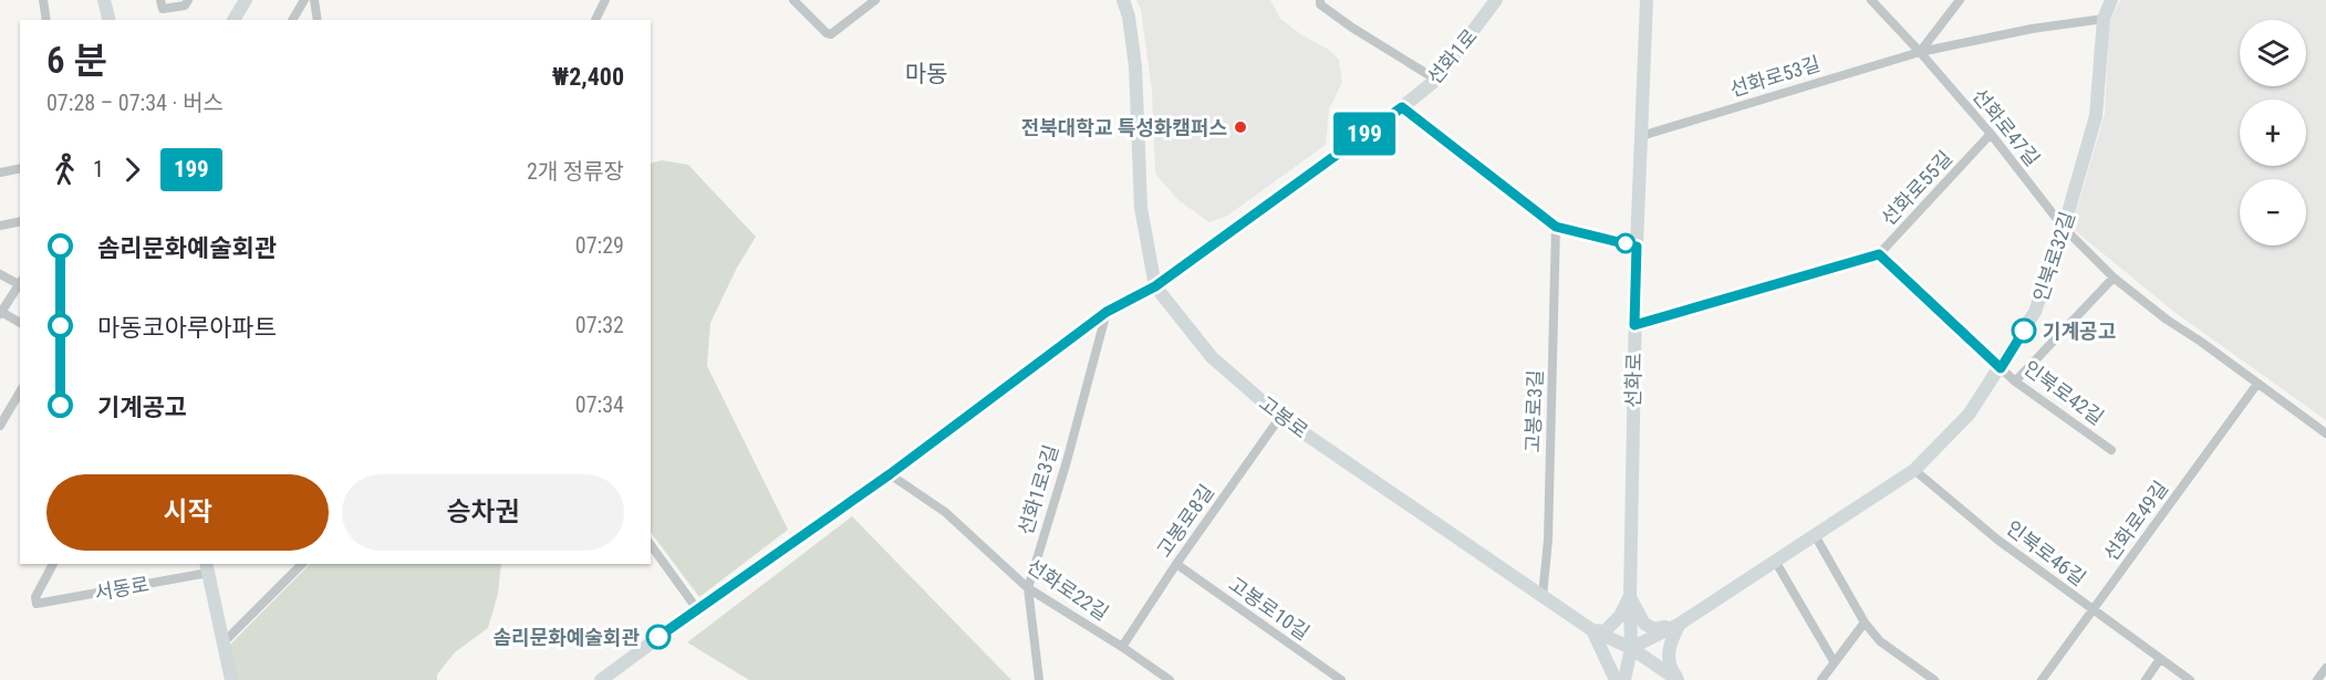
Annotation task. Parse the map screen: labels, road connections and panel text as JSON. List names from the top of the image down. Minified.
{"streets":{"street":["선화1로","선화로53길","선화로47길","선화로55길","인북로32길","선화로","인북로42길","고봉로3길","고봉로","선화1로3길","고봉로8길","선화로49길","인북로46길","서동로","선화로22길","고봉로10길"]},"crossings":[["선화1로","고봉로"],["선화1로","선화1로3길"],["선화1로","선화로22길"],["선화로53길","선화로47길"],["선화로53길","인북로32길"],["선화로53길","선화로"],["선화로47길","선화로55길"],["선화로47길","인북로32길"],["선화로47길","선화로49길"],["선화로55길","선화로"],["선화로55길","인북로42길"],["인북로32길","선화로"],["인북로32길","인북로42길"],["인북로32길","고봉로"],["인북로32길","인북로46길"],["선화로","고봉로"],["고봉로3길","고봉로"],["고봉로","고봉로8길"],["선화1로3길","선화로22길"],["고봉로8길","선화로22길"],["고봉로8길","고봉로10길"],["선화로49길","인북로46길"]],"districts":["마동"],"places":["전북대학교 특성화캠퍼스","기계공고","솜리문화예술회관"],"lines":["bus line 199"],"page":{"on_map":"199","map_buttons":["+","−"],"heading":["6 분","07:28 – 07:34 · 버스","₩2,400"],"legs":["1","199","2개 정류장"],"list":[{"name":"솜리문화예술회관","value":"07:29"},{"name":"마동코아루아파트","value":"07:32"},{"name":"기계공고","value":"07:34"}],"buttons":["시작","승차권"]}}
